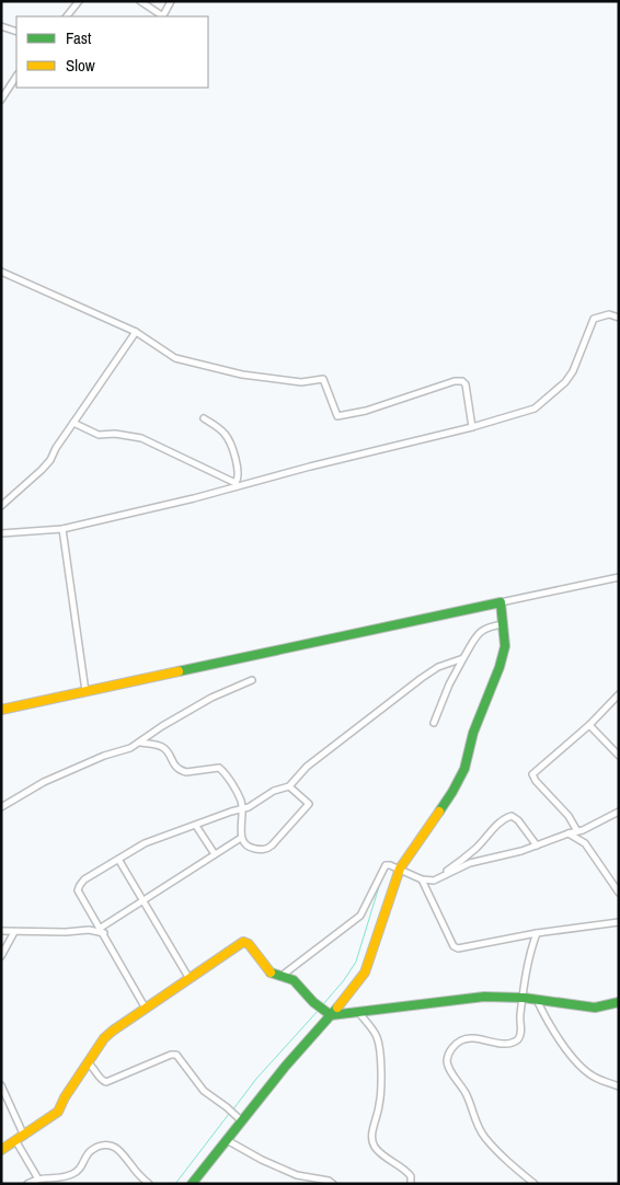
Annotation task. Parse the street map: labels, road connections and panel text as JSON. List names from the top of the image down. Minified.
{"legend":["Fast","Slow"]}
